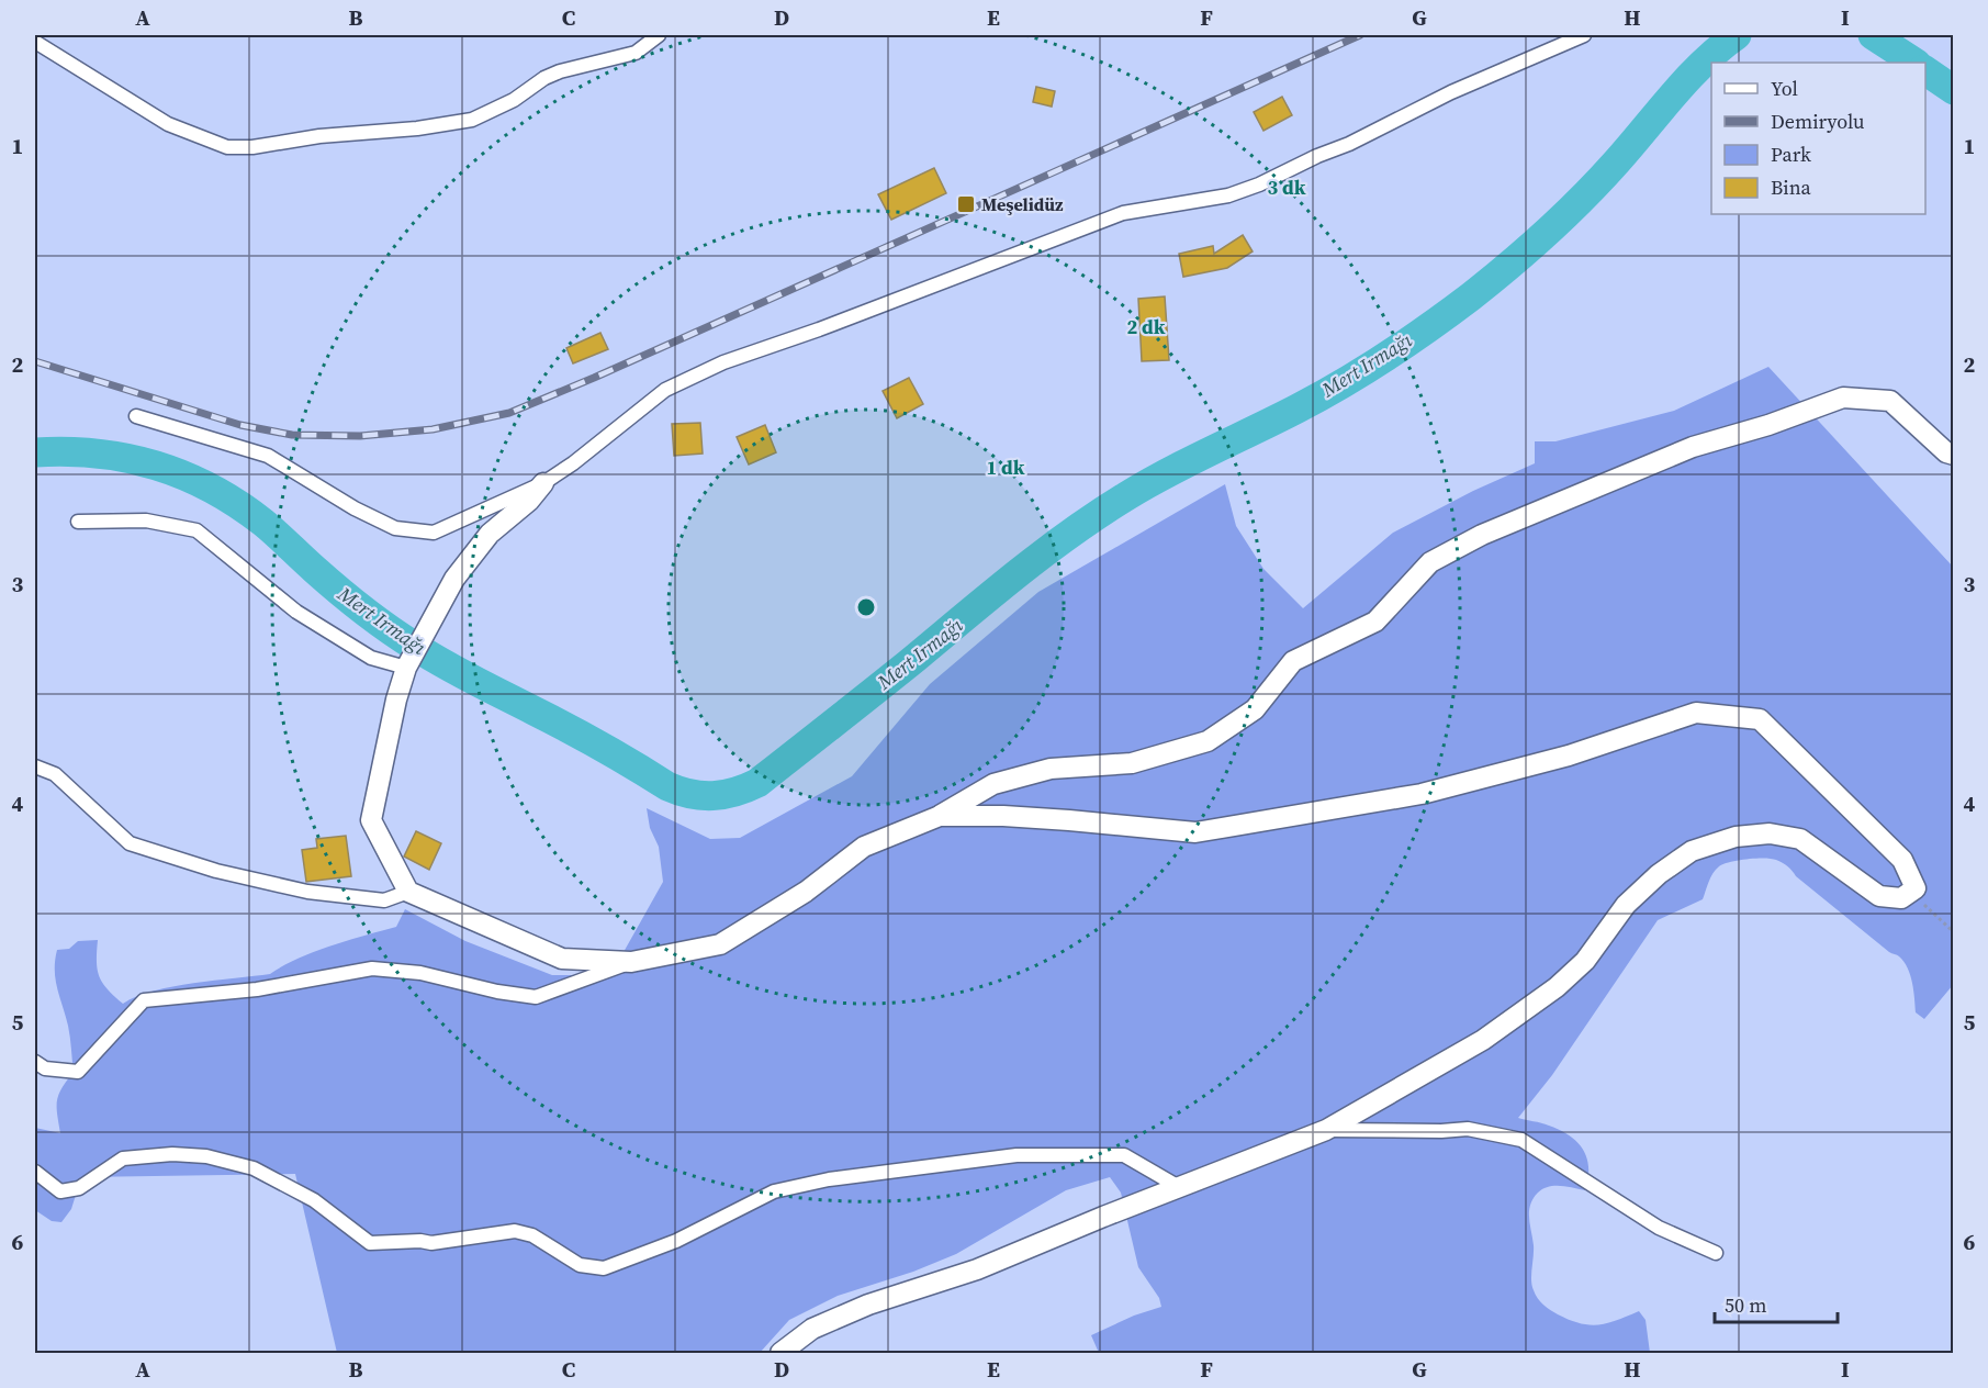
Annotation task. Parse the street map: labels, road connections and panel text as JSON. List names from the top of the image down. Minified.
{"water":["Mert Irmağı"],"places":{"transit":["Meşelidüz"]},"legend":["Yol","Demiryolu","Park","Bina"],"scale_bar":"50 m","grid":{"columns":["A","B","C","D","E","F","G","H","I"],"rows":["1","2","3","4","5","6"]},"rings":["3 dk","2 dk","1 dk"]}
